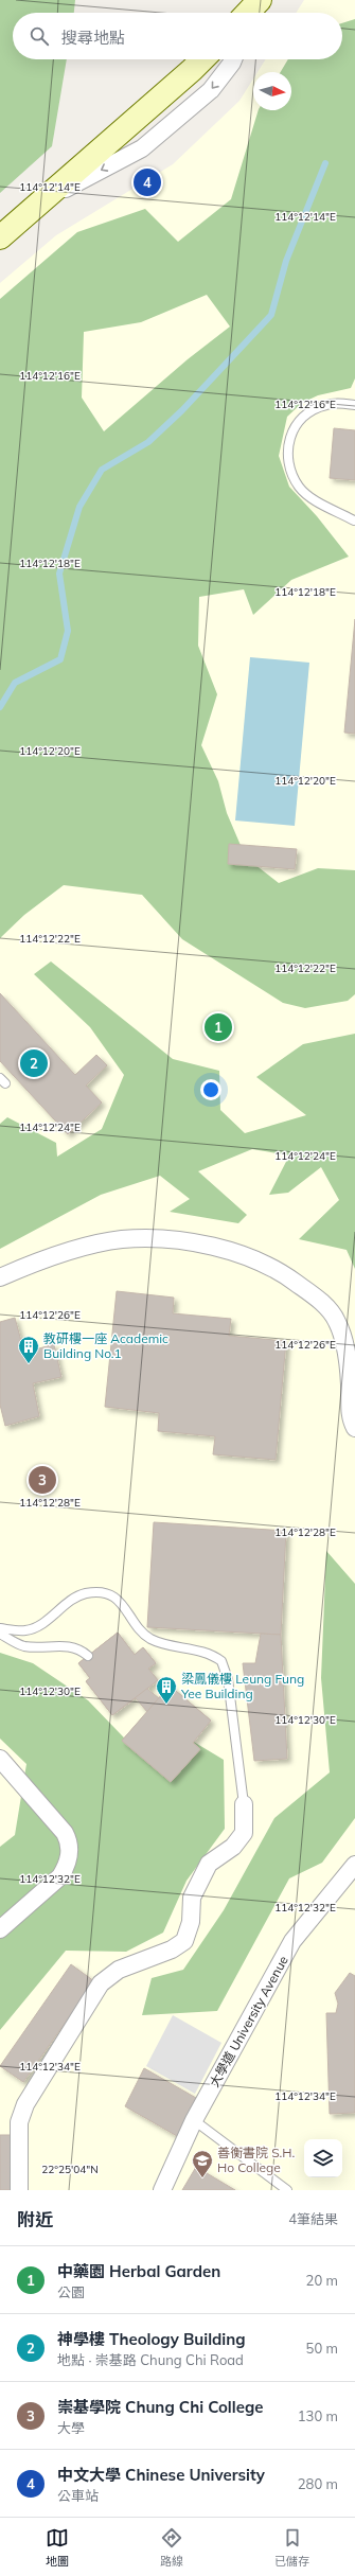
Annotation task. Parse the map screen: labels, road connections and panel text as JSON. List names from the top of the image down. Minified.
{"streets":{"street":["大學道 University Avenue"]},"places":{"building":["教研樓一座 Academic Building No.1","梁鳳儀樓 Leung Fung Yee Building"],"school or university":["善衡書院 S.H. Ho College"]},"north":"right","page":{"search":"搜尋地點","pins":["4","1","2","3"],"heading":["附近","4筆結果"],"list":[{"mark":"1","name":"中藥園 Herbal Garden","note":"公園","value":"20 m"},{"mark":"2","name":"神學樓 Theology Building","note":"地點 · 崇基路 Chung Chi Road","value":"50 m"},{"mark":"3","name":"崇基學院 Chung Chi College","note":"大學","value":"130 m"},{"mark":"4","name":"中文大學 Chinese University","note":"公車站","value":"280 m"}],"nav":["地圖","路線","已儲存"]},"coordinates":["114°12'14\"E","114°12'16\"E","114°12'18\"E","114°12'20\"E","114°12'22\"E","114°12'24\"E","114°12'26\"E","114°12'28\"E","114°12'30\"E","114°12'32\"E","114°12'34\"E","22°25'04\"N"]}
